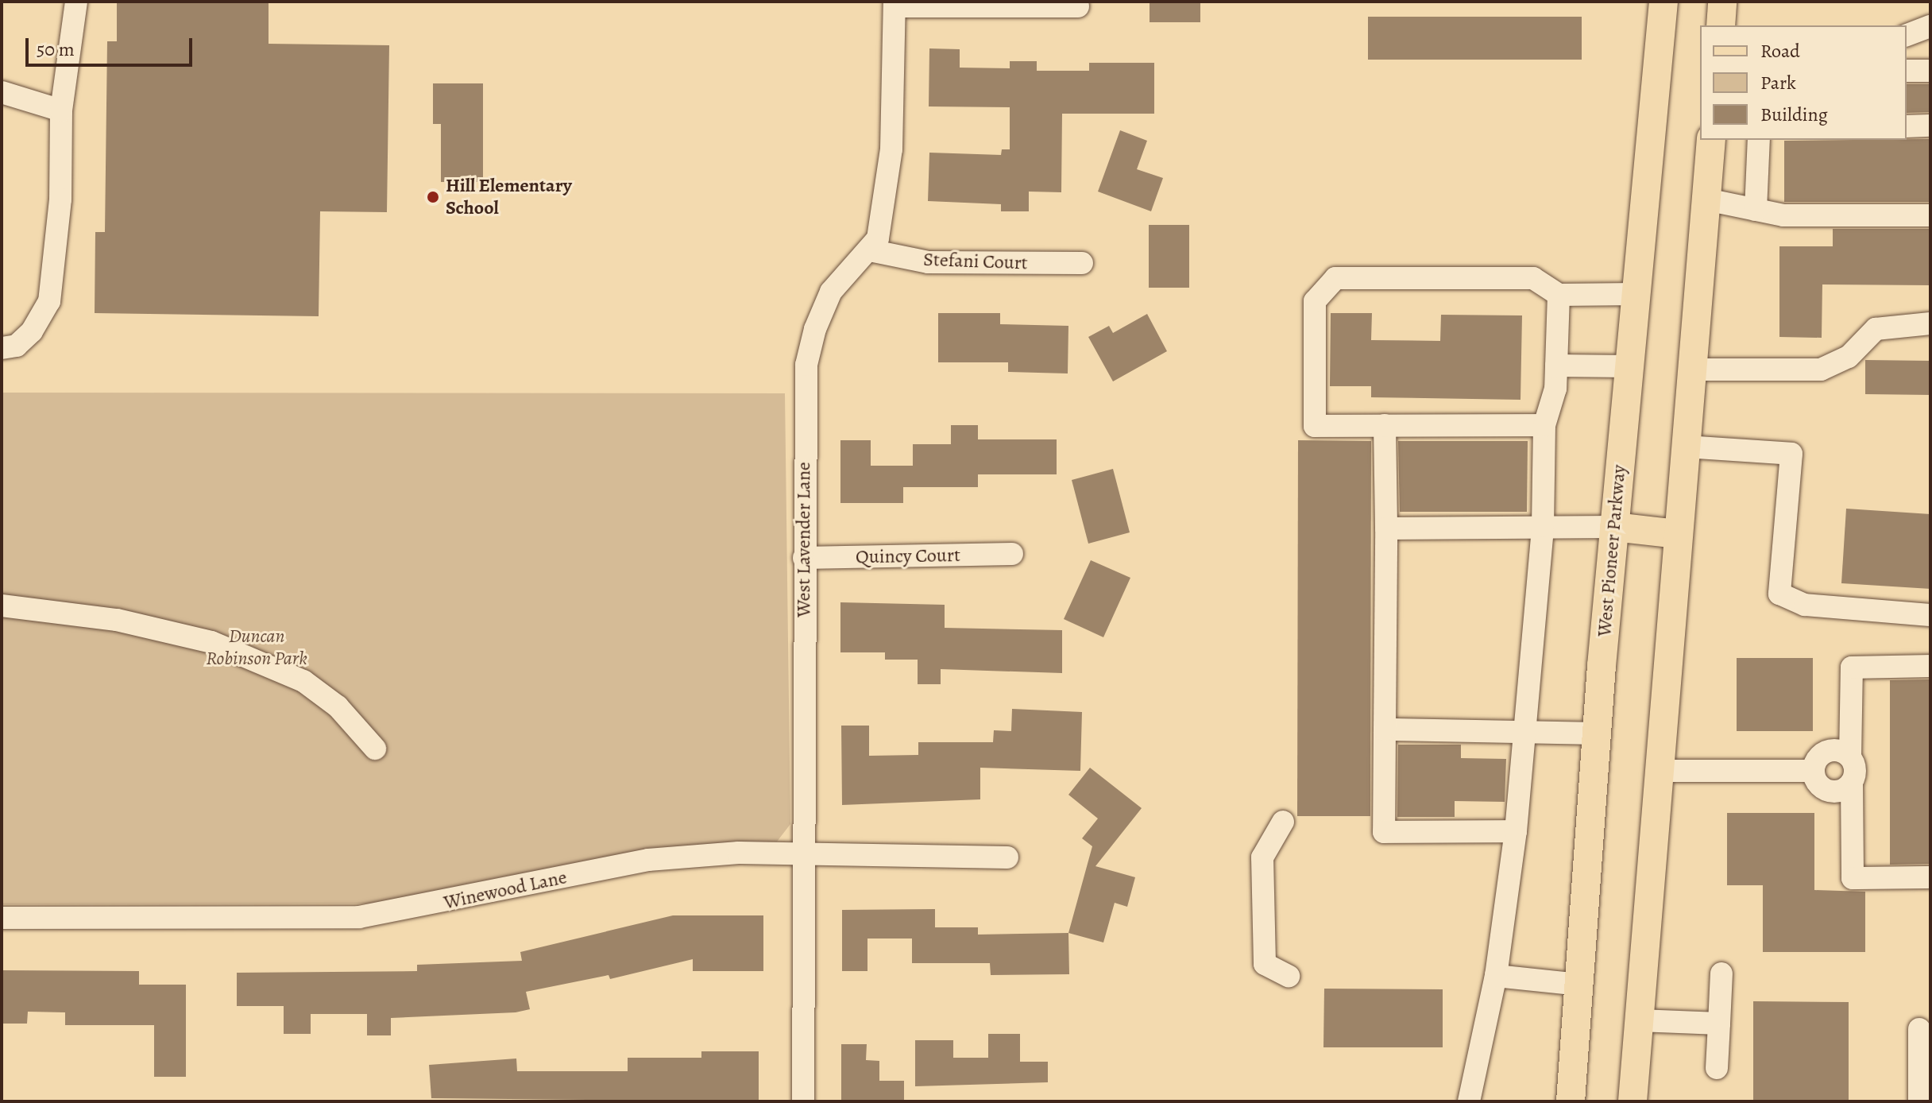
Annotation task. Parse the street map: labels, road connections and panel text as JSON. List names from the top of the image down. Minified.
{"streets":{"main road":["West Pioneer Parkway"],"street":["Stefani Court","West Lavender Lane","Quincy Court","Winewood Lane"]},"crossings":[["Stefani Court","West Lavender Lane"],["West Lavender Lane","Quincy Court"],["West Lavender Lane","Winewood Lane"]],"parks":["Duncan Robinson Park"],"places":["Hill Elementary School"],"legend":["Road","Park","Building"],"scale_bar":"50 m"}
